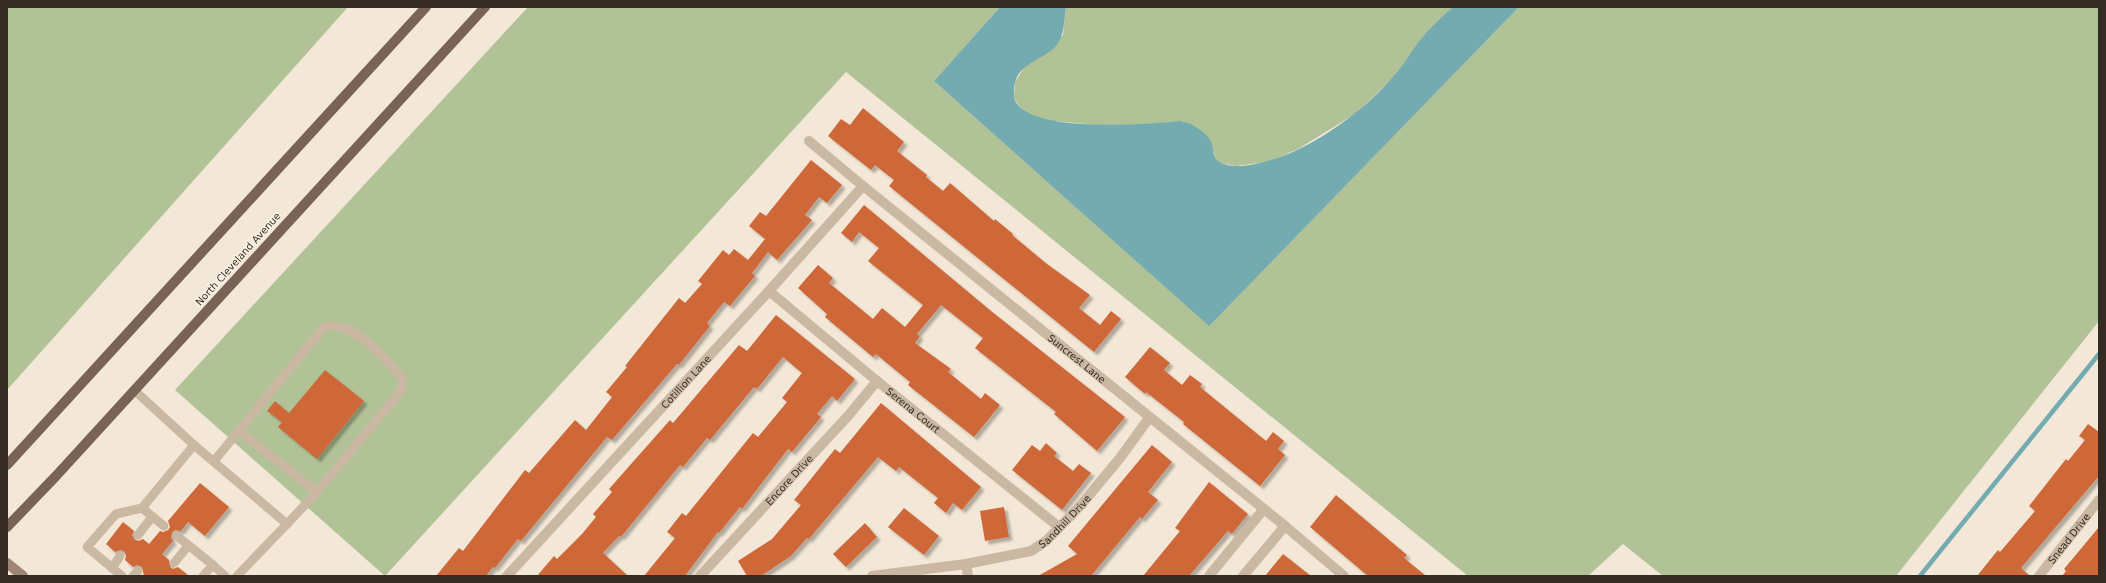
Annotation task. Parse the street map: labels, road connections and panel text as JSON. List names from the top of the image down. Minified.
{"streets":{"main road":["North Cleveland Avenue"],"street":["Suncrest Lane","Cotillion Lane","Serena Court","Encore Drive","Sandhill Drive","Snead Drive"]},"crossings":[["Suncrest Lane","Cotillion Lane"],["Suncrest Lane","Sandhill Drive"],["Cotillion Lane","Serena Court"],["Serena Court","Encore Drive"],["Serena Court","Sandhill Drive"]]}
